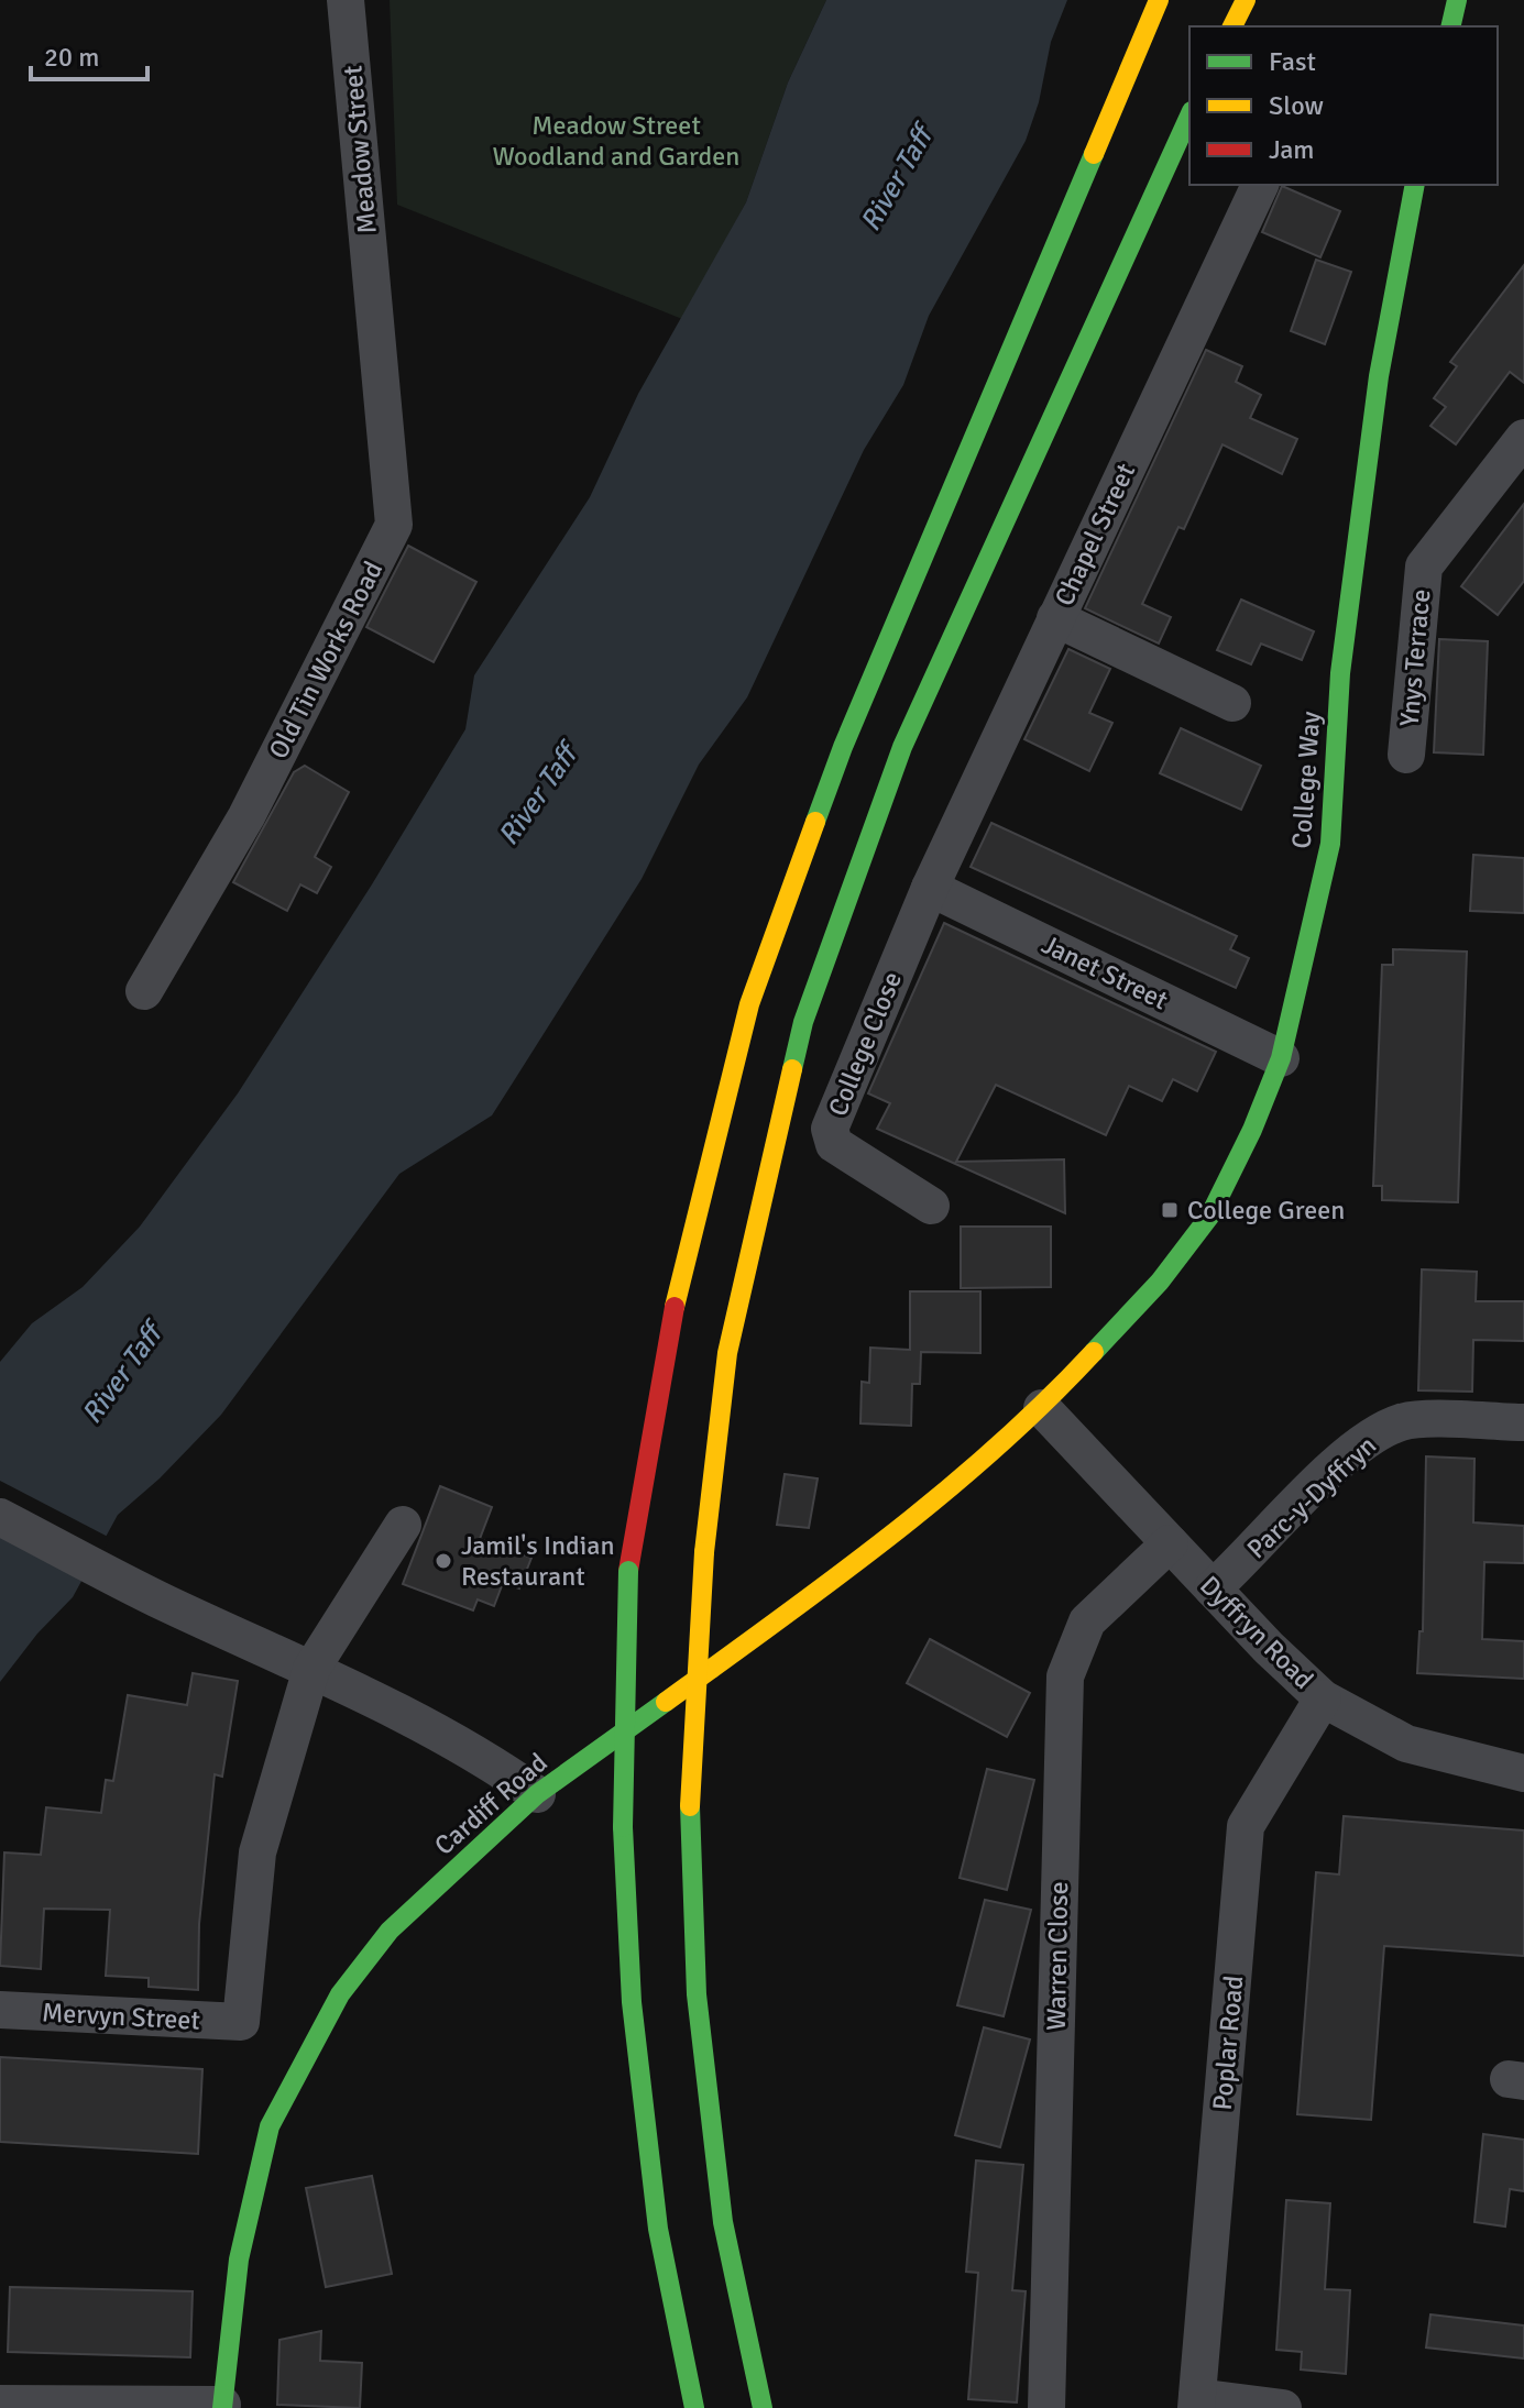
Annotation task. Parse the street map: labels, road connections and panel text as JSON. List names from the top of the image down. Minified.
{"streets":{"main road":["College Way","Cardiff Road"],"street":["Meadow Street","Chapel Street","Ynys Terrace","Old Tin Works Road","Janet Street","College Close","Parc-y-Dyffryn","Dyffryn Road","Warren Close","Mervyn Street","Poplar Road"]},"crossings":[["Meadow Street","Old Tin Works Road"],["Chapel Street","Janet Street"],["Chapel Street","College Close"],["College Way","Janet Street"],["College Way","Dyffryn Road"],["College Way","Cardiff Road"],["Janet Street","College Close"],["Parc-y-Dyffryn","Dyffryn Road"],["Dyffryn Road","Cardiff Road"],["Dyffryn Road","Warren Close"],["Dyffryn Road","Poplar Road"]],"water":["River Taff"],"parks":["Meadow Street Woodland and Garden"],"places":{"transit":["College Green"],"other":["Jamil's Indian Restaurant"]},"legend":["Fast","Slow","Jam"],"scale_bar":"20 m"}
